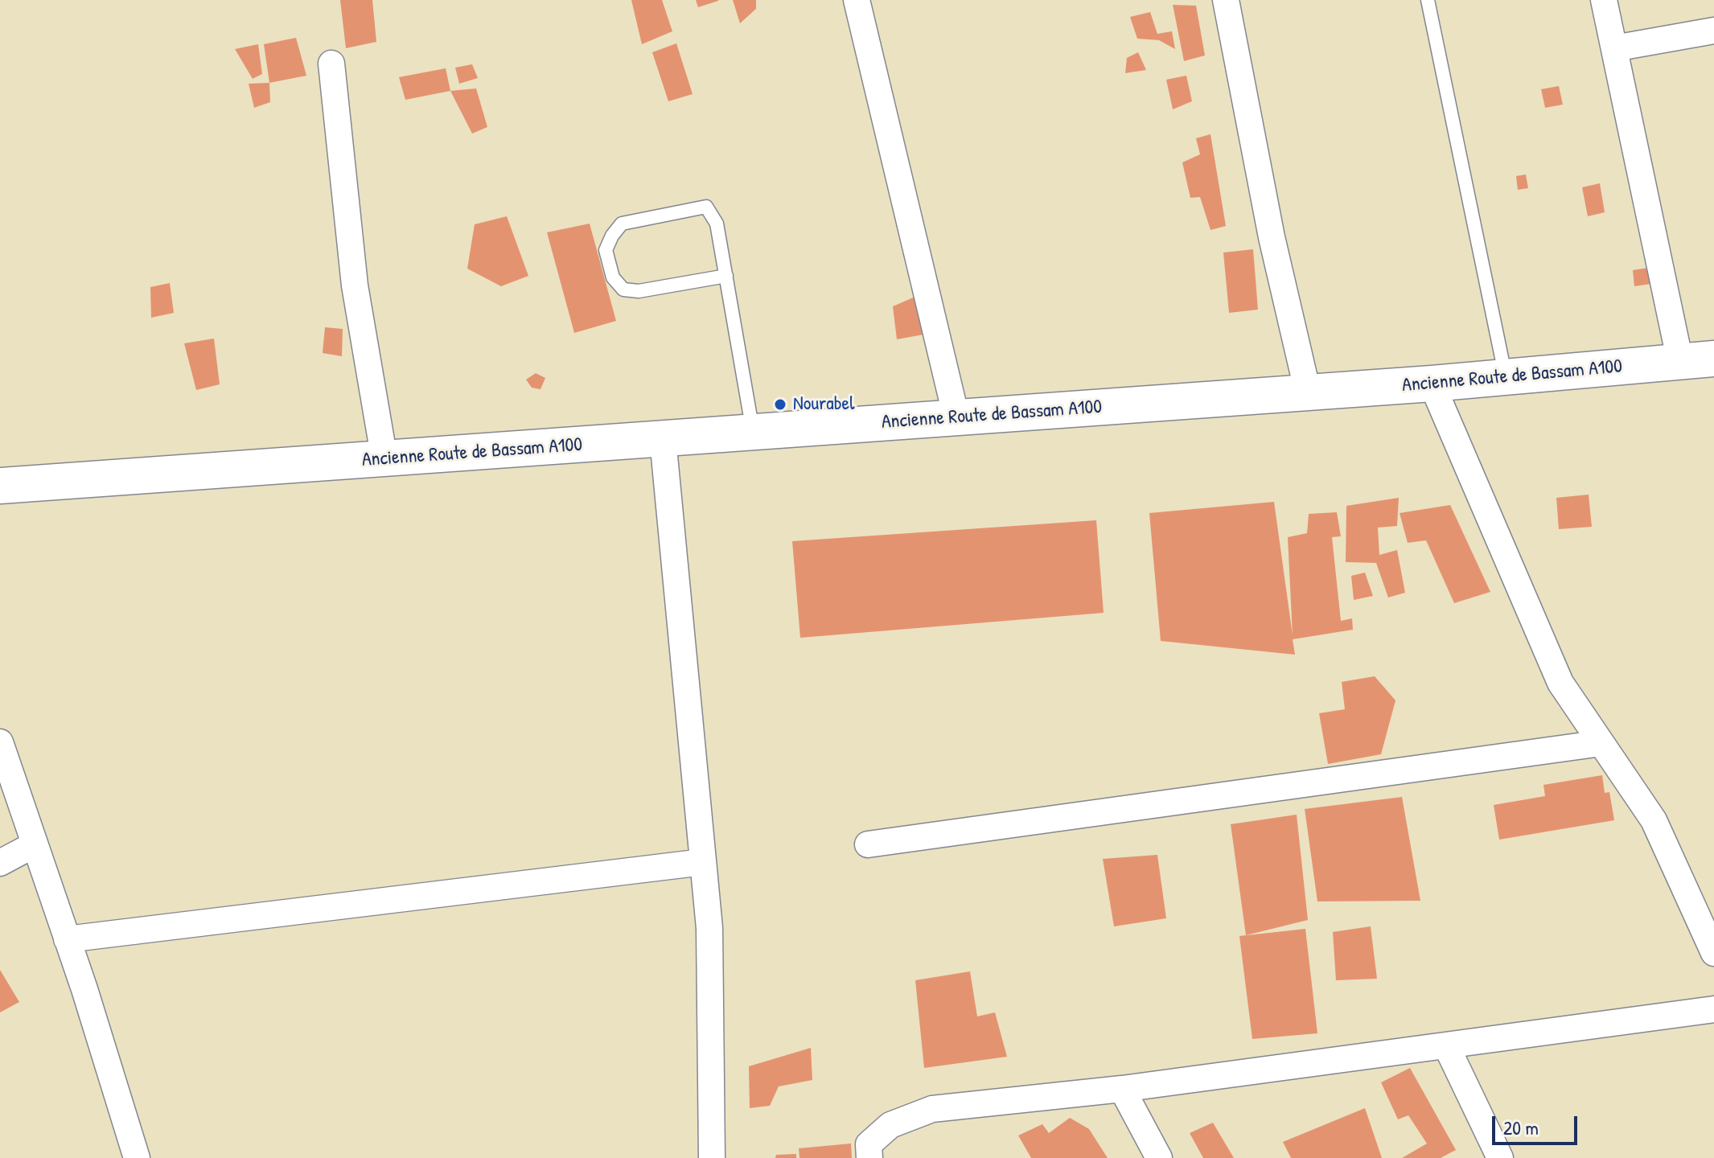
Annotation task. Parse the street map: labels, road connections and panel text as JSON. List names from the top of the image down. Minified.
{"streets":{"main road":["Ancienne Route de Bassam A100"]},"places":["Nourabel"],"scale_bar":"20 m"}
